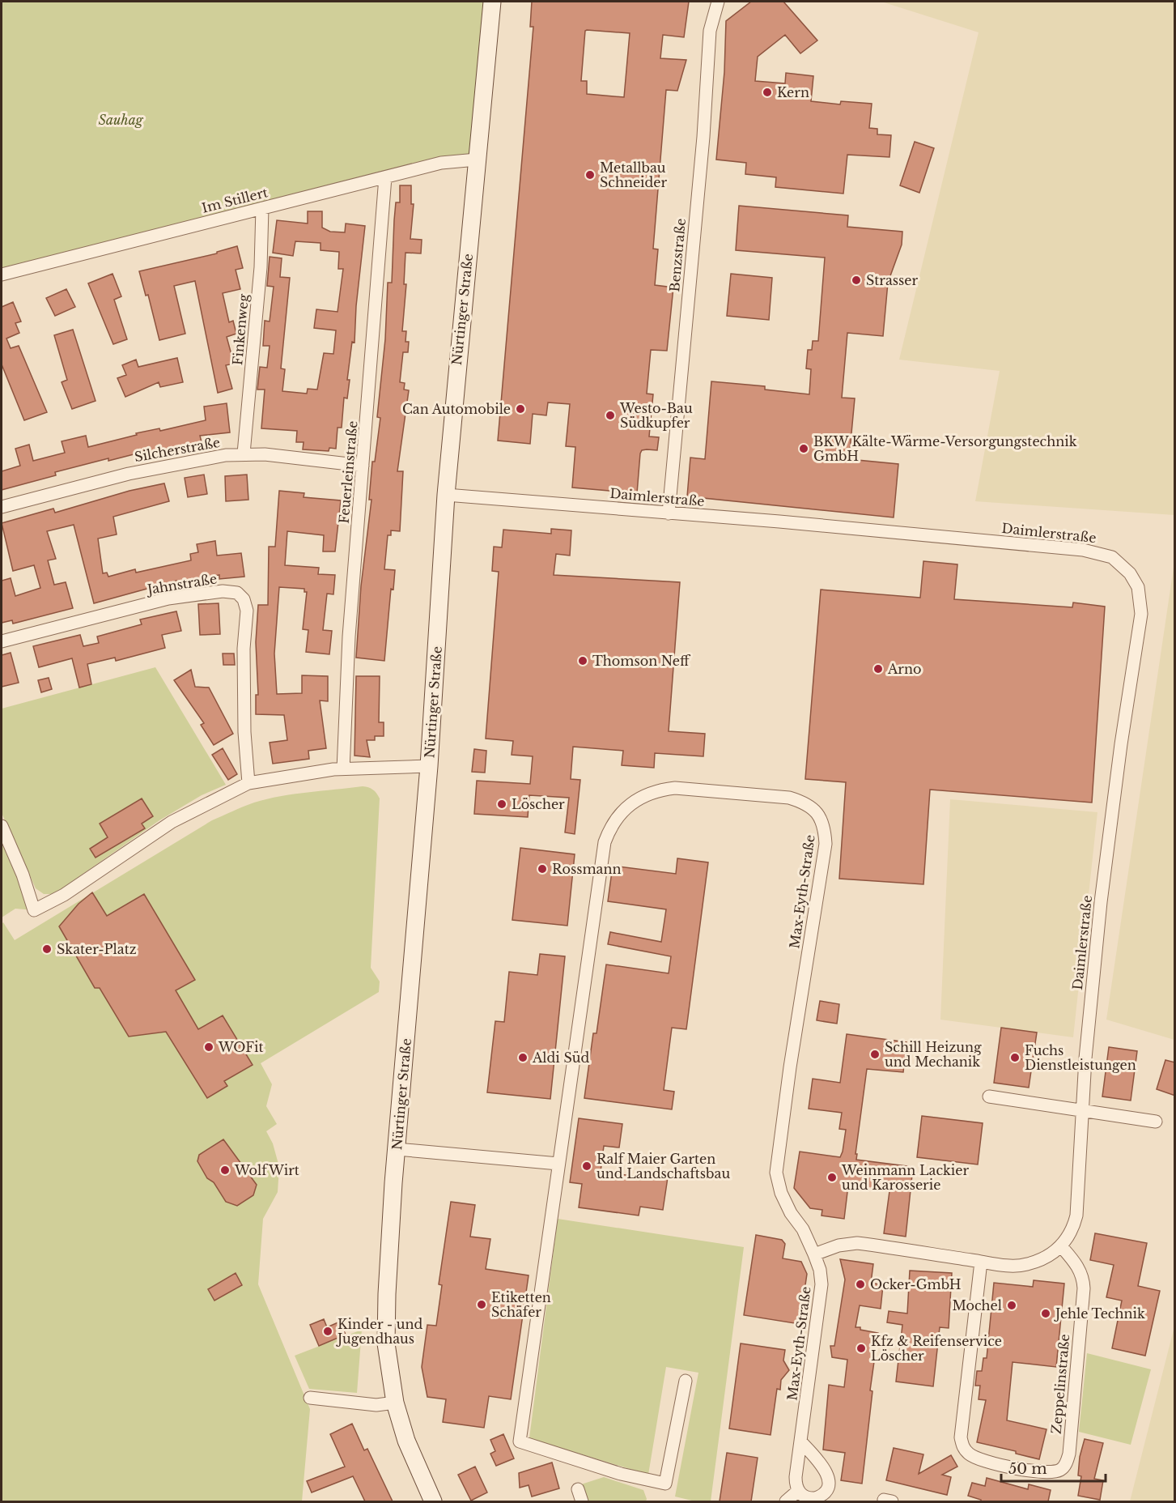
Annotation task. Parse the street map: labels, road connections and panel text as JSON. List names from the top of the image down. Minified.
{"streets":{"main road":["Nürtinger Straße"],"street":["Im Stillert","Benzstraße","Finkenweg","Silcherstraße","Feuerleinstraße","Daimlerstraße","Jahnstraße","Max-Eyth-Straße","Zeppelinstraße"]},"crossings":[["Im Stillert","Nürtinger Straße"],["Im Stillert","Finkenweg"],["Im Stillert","Feuerleinstraße"],["Benzstraße","Daimlerstraße"],["Nürtinger Straße","Daimlerstraße"],["Finkenweg","Silcherstraße"],["Silcherstraße","Feuerleinstraße"],["Daimlerstraße","Zeppelinstraße"]],"parks":["Sauhag"],"places":["Kern","Metallbau Schneider","Strasser","Can Automobile","Westo-Bau Südkupfer","BKW Kälte-Wärme-Versorgungstechnik GmbH","Thomson Neff","Arno","Löscher","Rossmann","Skater-Platz","WOFit","Schill Heizung und Mechanik","Aldi Süd","Fuchs Dienstleistungen","Ralf Maier Garten und Landschaftsbau","WolfWirt","Weinmann Lackier und Karosserie","Ocker-GmbH","Etiketten Schäfer","Mochel","Jehle Technik","Kinder - und Jugendhaus","Kfz & Reifenservice Löscher"],"scale_bar":"50 m"}
